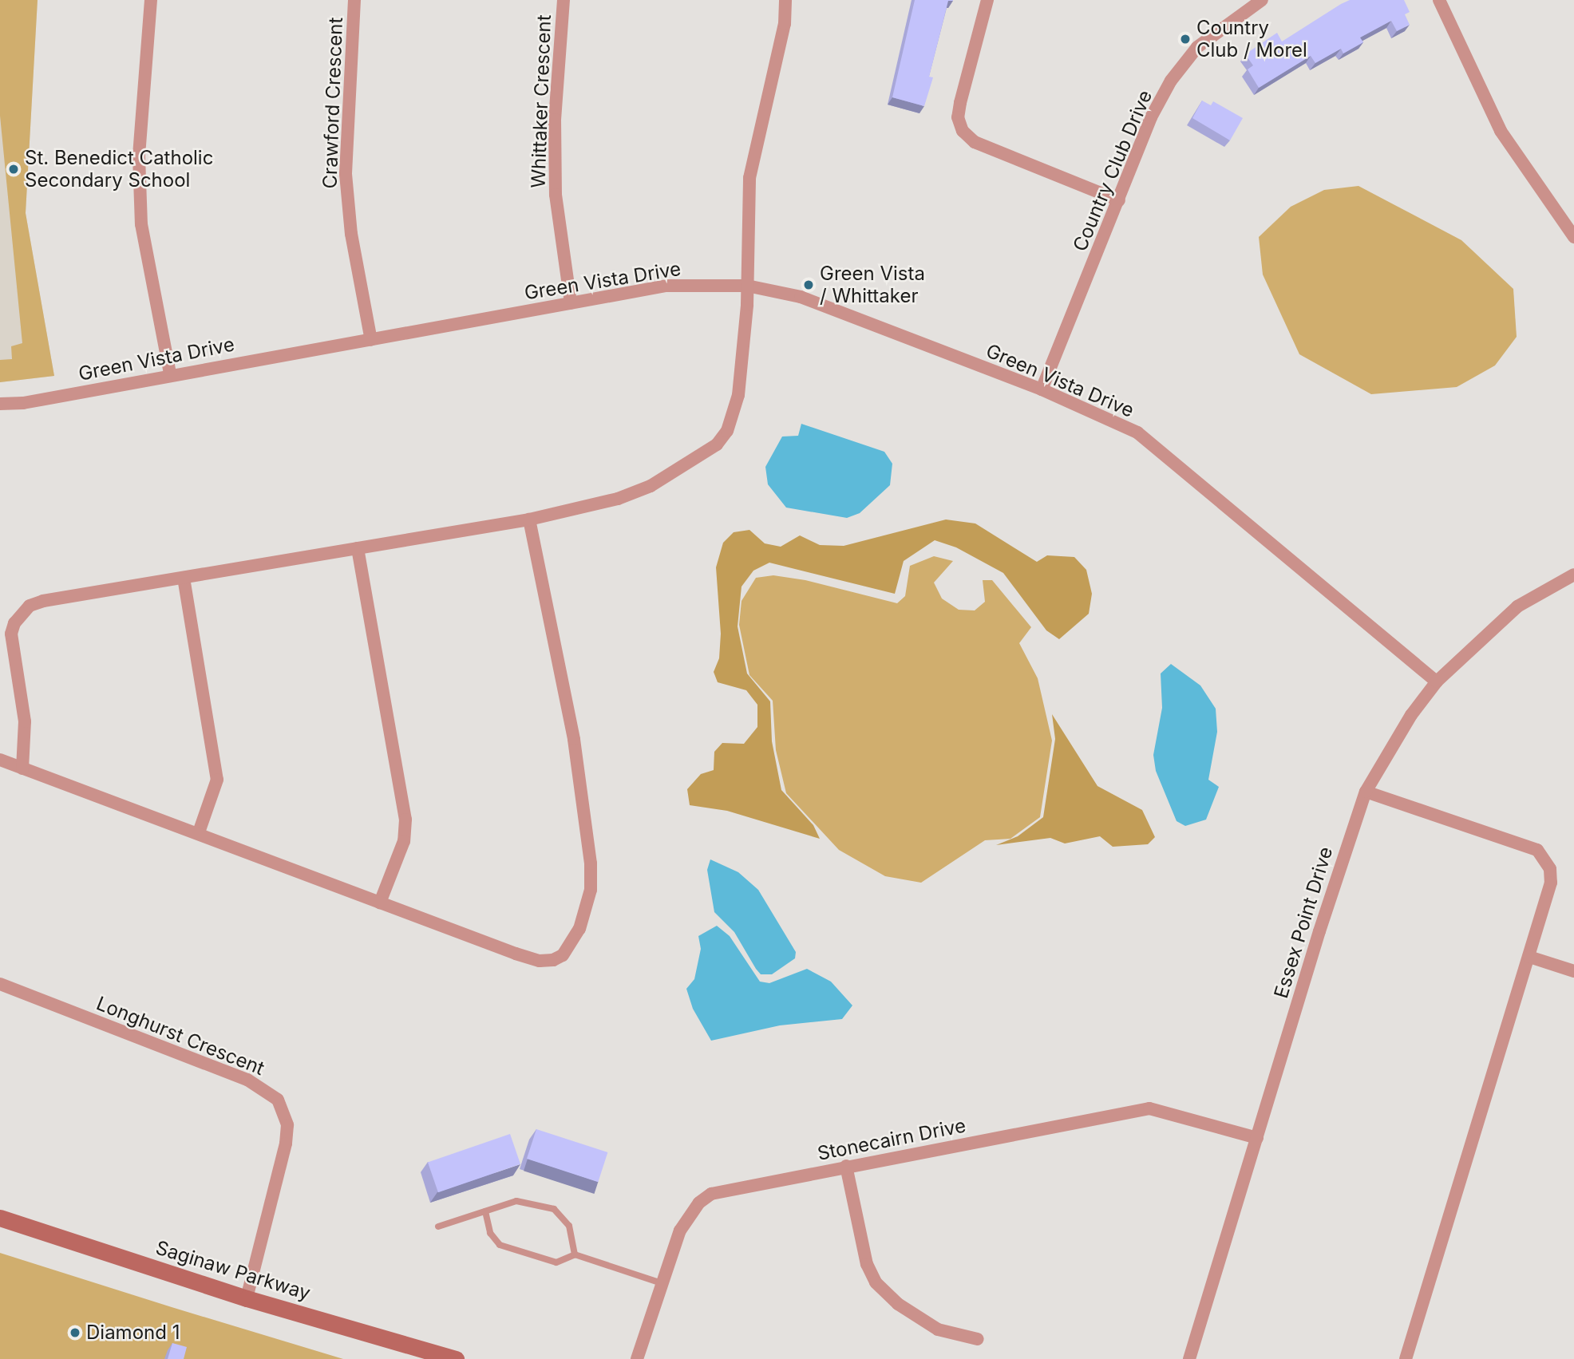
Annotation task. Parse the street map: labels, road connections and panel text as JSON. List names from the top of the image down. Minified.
{"streets":{"street":["Whittaker Crescent","Crawford Crescent","Country Club Drive","Green Vista Drive","Essex Point Drive","Longhurst Crescent","Stonecairn Drive","Saginaw Parkway"]},"crossings":[["Whittaker Crescent","Green Vista Drive"],["Crawford Crescent","Green Vista Drive"],["Country Club Drive","Green Vista Drive"],["Green Vista Drive","Essex Point Drive"],["Essex Point Drive","Stonecairn Drive"],["Longhurst Crescent","Saginaw Parkway"]],"places":["Country Club / Morel","St. Benedict Catholic Secondary School","Green Vista / Whittaker","Diamond 1"]}
